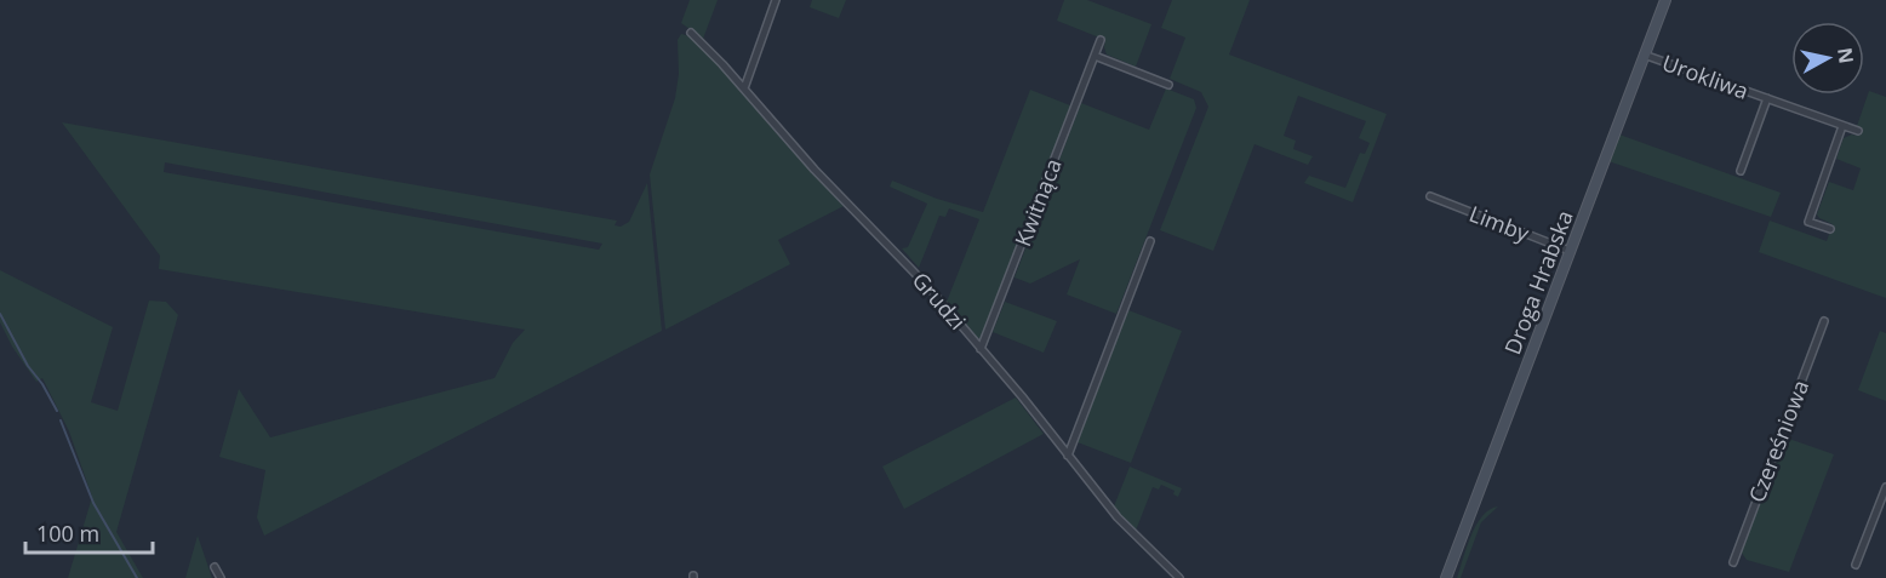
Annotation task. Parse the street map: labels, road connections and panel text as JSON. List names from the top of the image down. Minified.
{"streets":{"street":["Urokliwa","Kwitnąca","Limby","Droga Hrabska","Grudzi","Czereśniowa"]},"crossings":[["Urokliwa","Droga Hrabska"],["Kwitnąca","Grudzi"],["Limby","Droga Hrabska"]],"scale_bar":"100 m","north":"right"}
